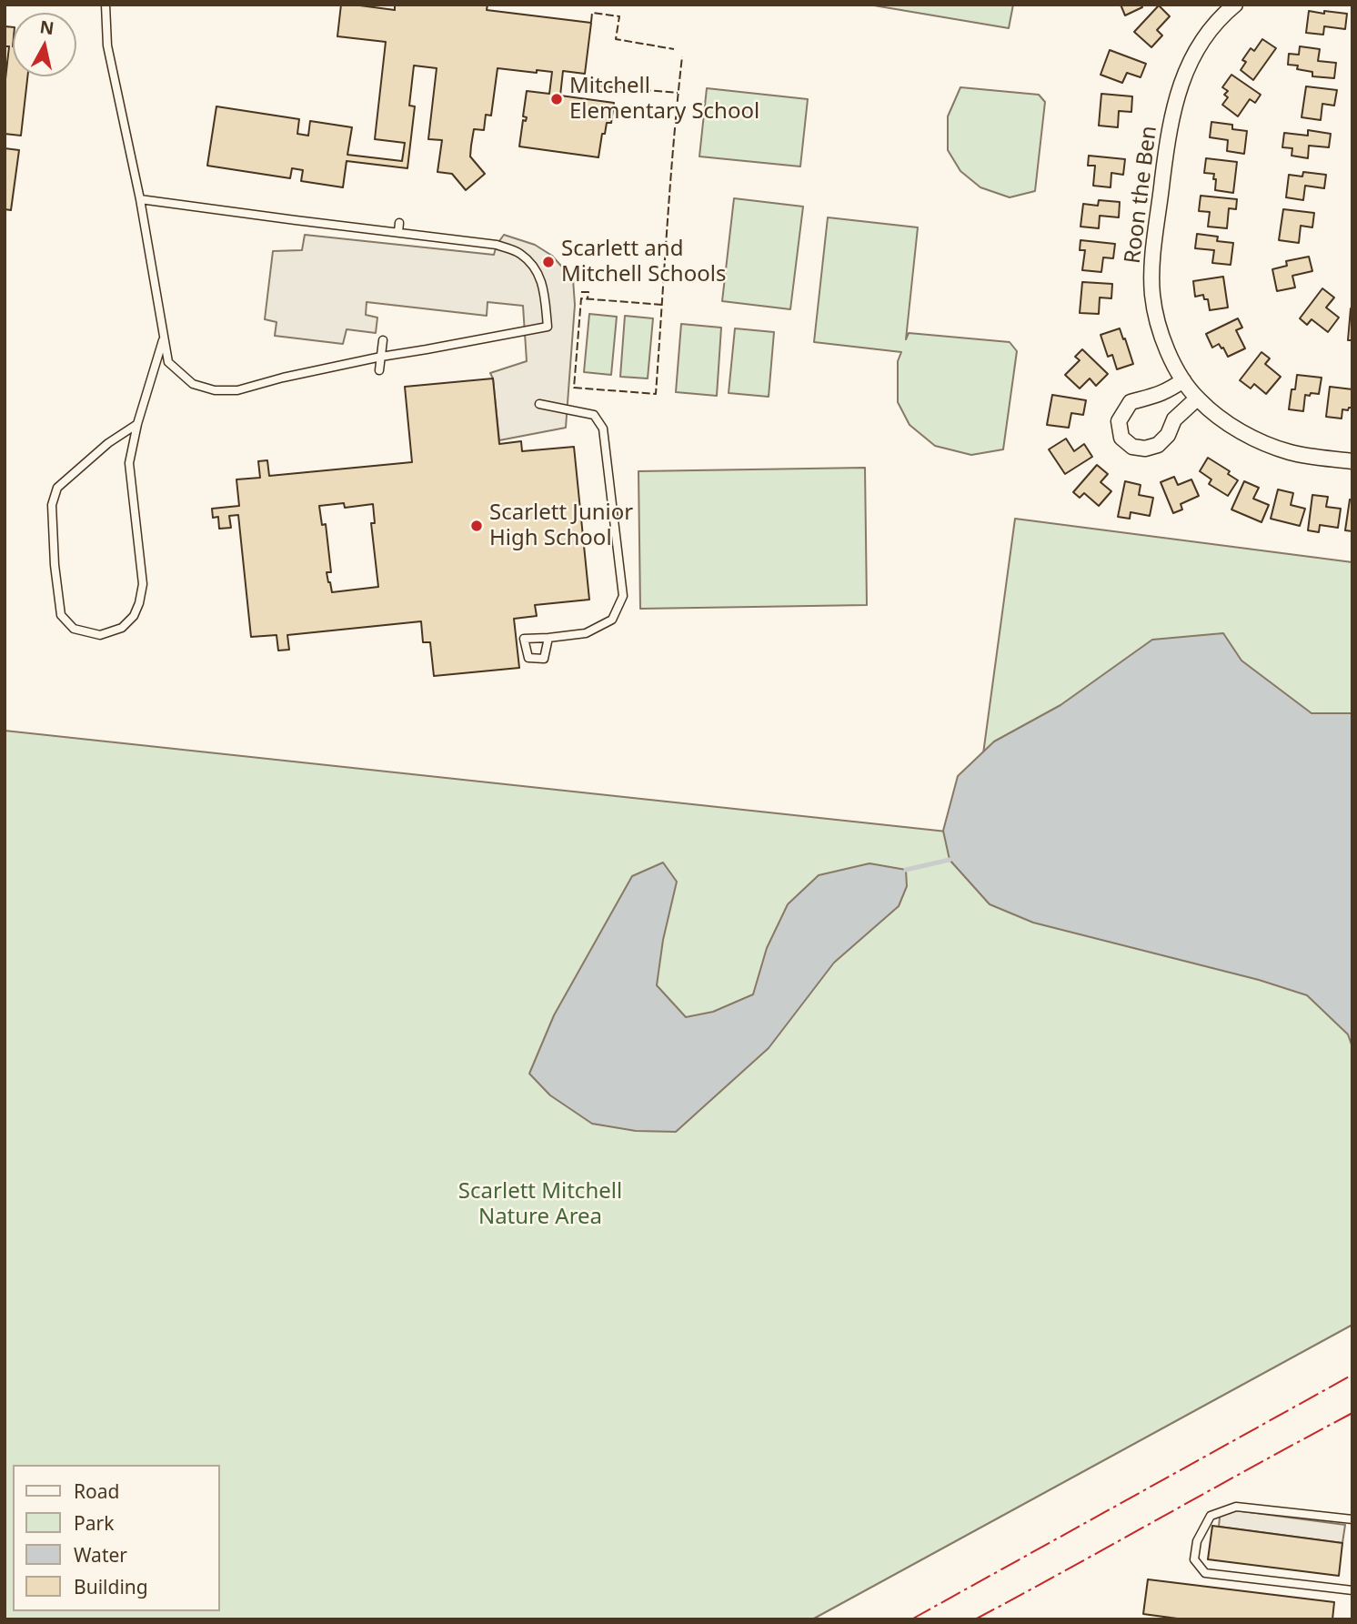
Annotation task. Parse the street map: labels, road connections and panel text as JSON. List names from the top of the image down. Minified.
{"streets":{"street":["Roon the Ben"]},"parks":["Scarlett Mitchell Nature Area"],"places":["Mitchell Elementary School","Scarlett and Mitchell Schools","Scarlett Junior High School"],"legend":["Road","Park","Water","Building"],"north":"top"}
